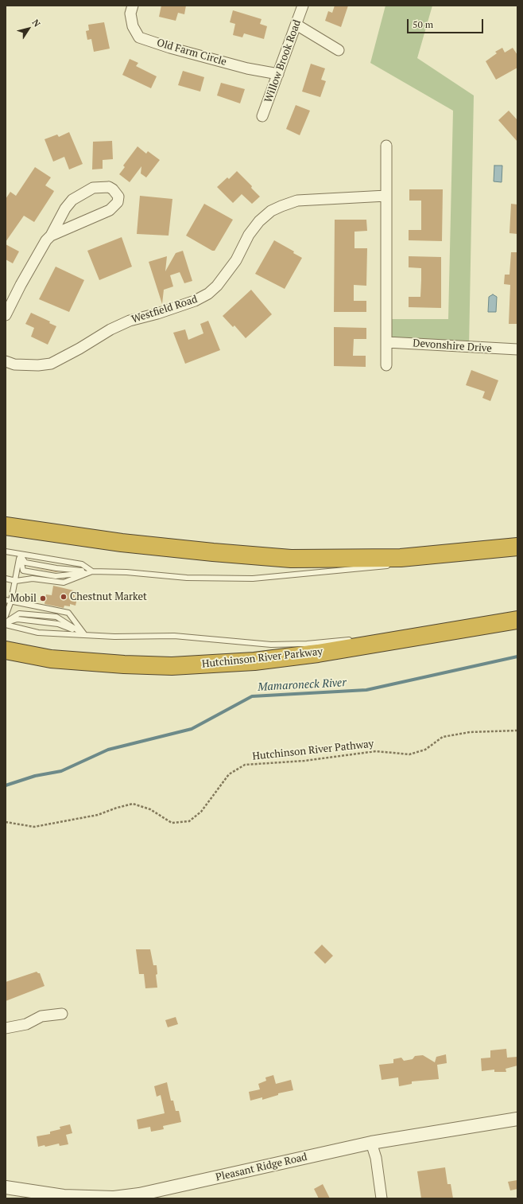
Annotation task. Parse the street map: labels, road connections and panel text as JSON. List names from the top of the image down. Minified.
{"streets":{"highway":["Hutchinson River Parkway"],"street":["Old Farm Circle","Willow Brook Road","Westfield Road","Devonshire Drive","Pleasant Ridge Road"],"path":["Hutchinson River Pathway"]},"crossings":[["Old Farm Circle","Willow Brook Road"]],"water":["Mamaroneck River"],"places":["Chestnut Market","Mobil"],"scale_bar":"50 m","north":"top right"}
